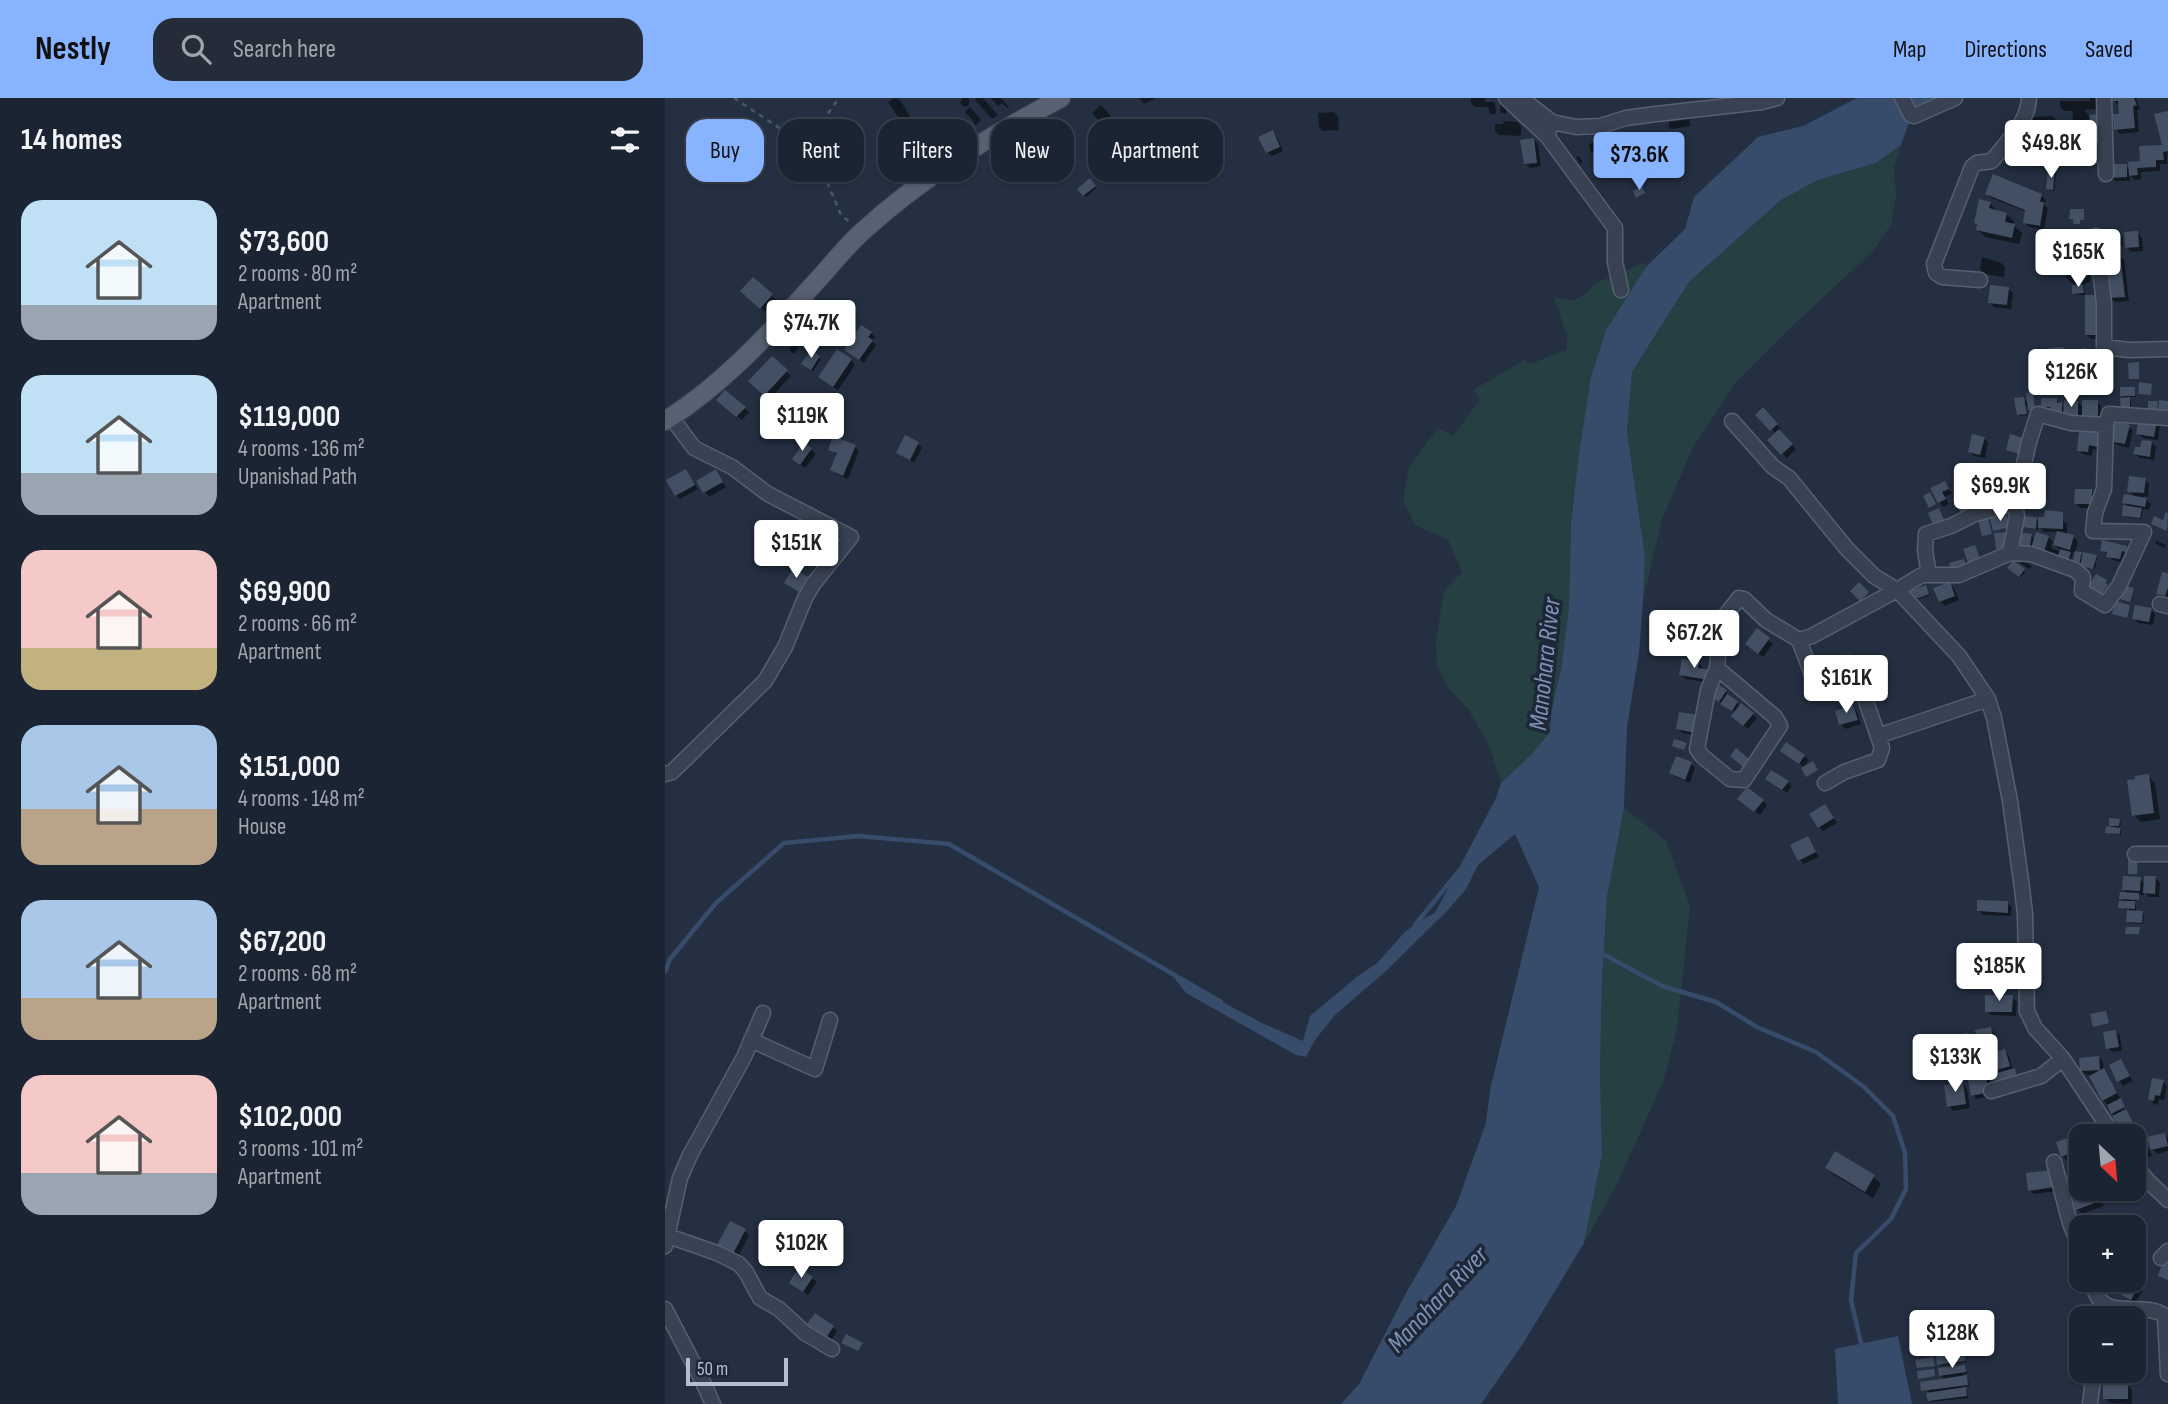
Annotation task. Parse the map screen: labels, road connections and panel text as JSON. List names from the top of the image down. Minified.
{"water":["Manohara River"],"scale_bar":"50 m","north":"bottom right","page":{"header":"Nestly","search":"Search here","nav":["Map","Directions","Saved"],"heading":"14 homes","chip":["Buy","Rent","Filters","New","Apartment"],"price":["$49.8K","$73.6K","$165K","$74.7K","$126K","$119K","$69.9K","$151K","$67.2K","$161K","$185K","$133K","$102K","$128K"],"list":[{"name":"$73,600","note":"2 rooms · 80 m² · Apartment"},{"name":"$119,000","note":"4 rooms · 136 m² · Upanishad Path"},{"name":"$69,900","note":"2 rooms · 66 m² · Apartment"},{"name":"$151,000","note":"4 rooms · 148 m² · House"},{"name":"$67,200","note":"2 rooms · 68 m² · Apartment"},{"name":"$102,000","note":"3 rooms · 101 m² · Apartment"}],"map_buttons":["+","−"],"scale":"50 m"}}
